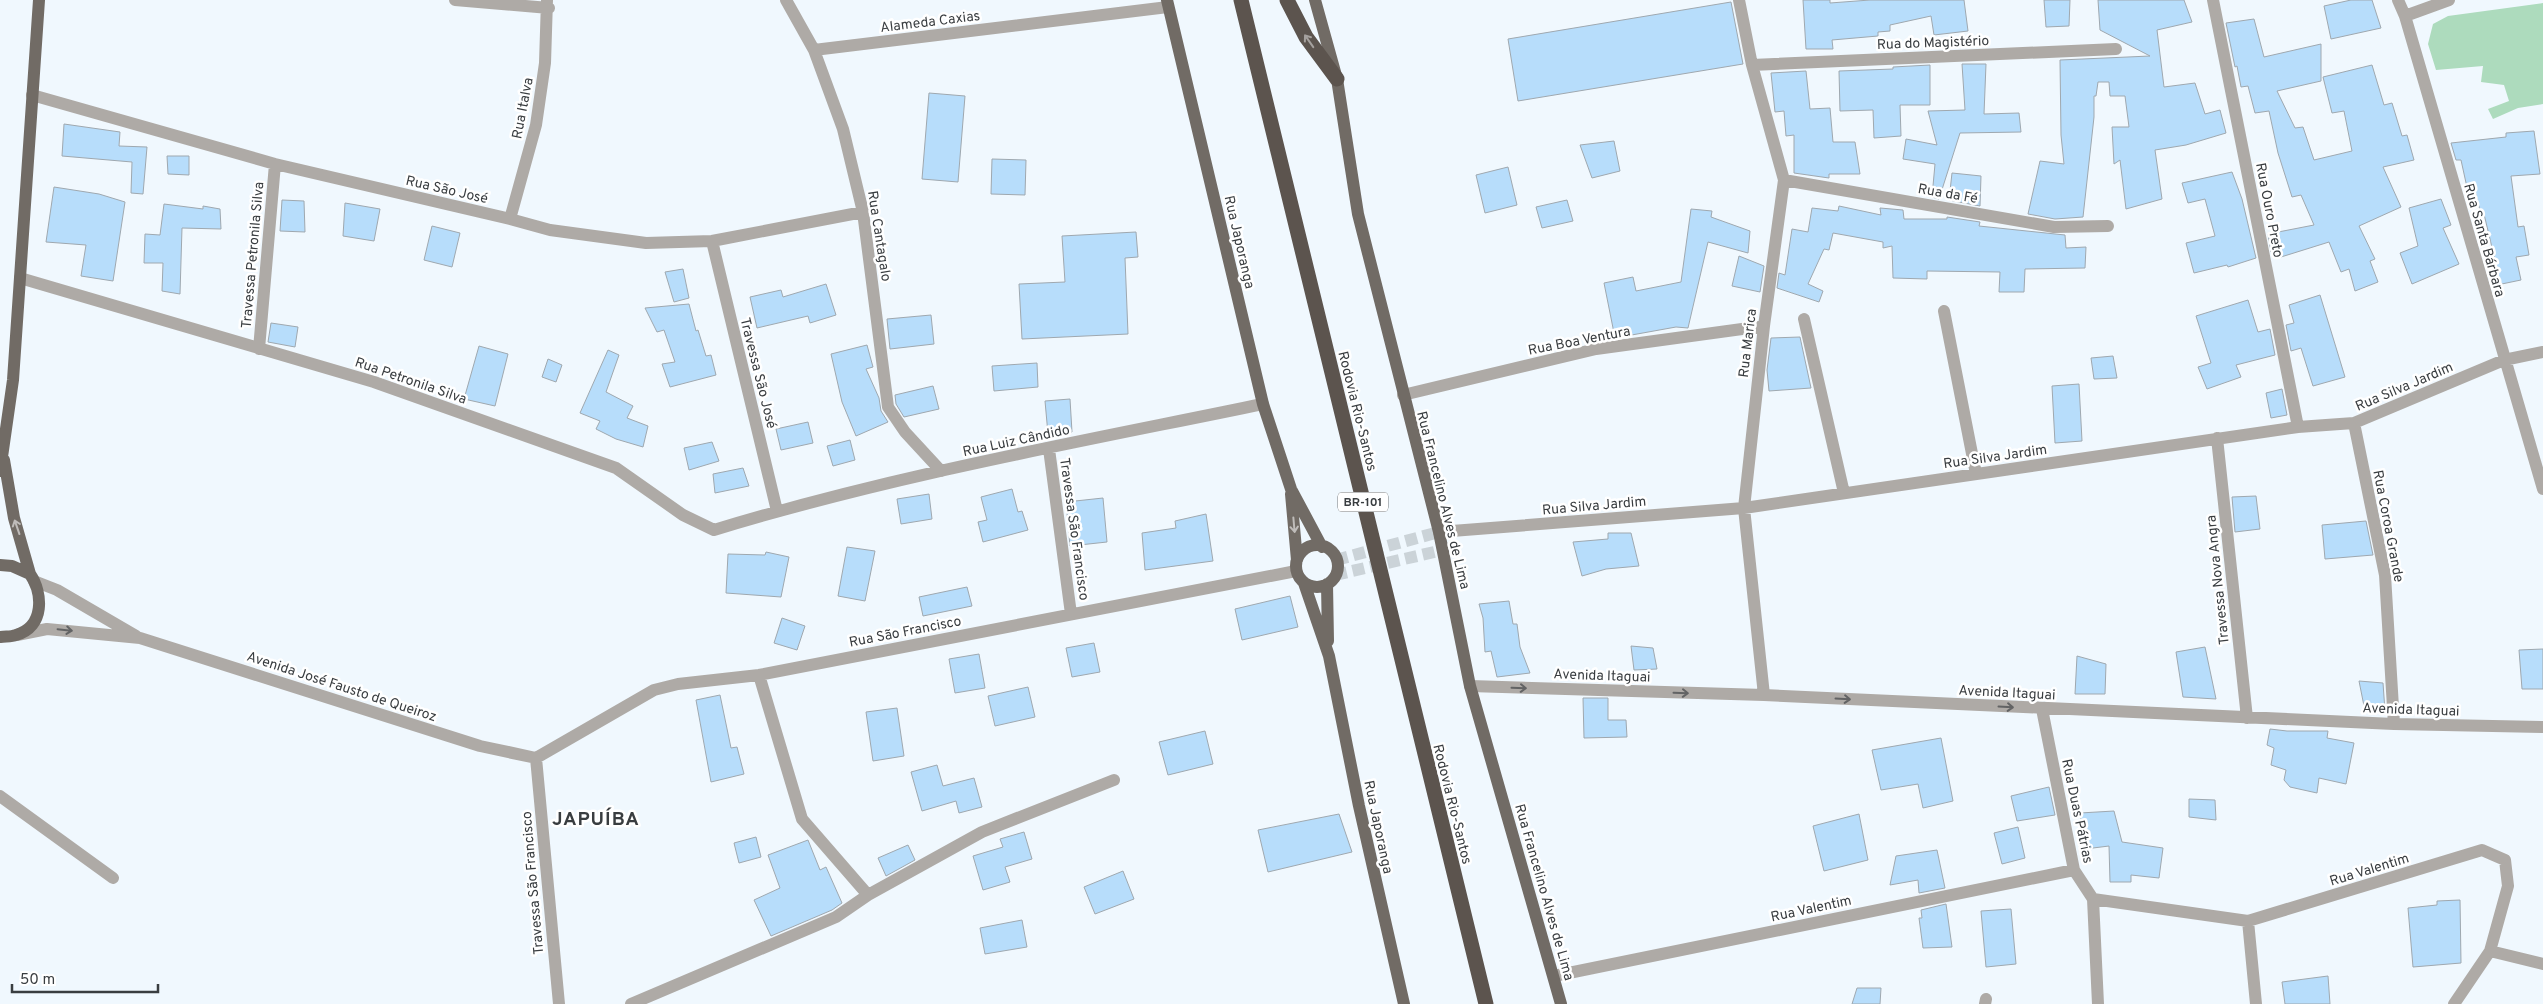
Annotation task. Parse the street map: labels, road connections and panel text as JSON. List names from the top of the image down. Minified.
{"streets":{"highway":["Rodovia Rio-Santos","BR-101"],"main road":["Rua Japoranga","Rua Francelino Alves de Lima"],"street":["Alameda Caxias","Rua do Magistério","Rua Italva","Rua São José","Rua da Fé","Rua Ouro Preto","Rua Cantagalo","Rua Santa Bárbara","Travessa Petronila Silva","Rua Boa Ventura","Rua Marica","Travessa São José","Rua Petronila Silva","Rua Silva Jardim","Rua Luiz Cândido","Rua Coroa Grande","Travessa São Francisco","Travessa Nova Angra","Rua São Francisco","Avenida Itaguai","Avenida José Fausto de Queiroz","Rua Duas Pátrias","Rua Valentim"]},"crossings":[["Alameda Caxias","Rua Cantagalo"],["Alameda Caxias","Rua Japoranga"],["Rua do Magistério","Rua Marica"],["Rua Italva","Rua São José"],["Rua São José","Rua Cantagalo"],["Rua São José","Travessa Petronila Silva"],["Rua São José","Travessa São José"],["Rua da Fé","Rua Marica"],["Rua Ouro Preto","Rua Silva Jardim"],["Rua Cantagalo","Rua Luiz Cândido"],["Rua Santa Bárbara","Rua Silva Jardim"],["Rua Japoranga","Rua Luiz Cândido"],["Rua Japoranga","Rua São Francisco"],["Travessa Petronila Silva","Rua Petronila Silva"],["Rua Boa Ventura","Rua Marica"],["Rua Boa Ventura","Rua Francelino Alves de Lima"],["Rua Marica","Rua Silva Jardim"],["Rua Marica","Avenida Itaguai"],["Travessa São José","Rua Petronila Silva"],["Travessa São José","Rua Luiz Cândido"],["Rua Petronila Silva","Rua Luiz Cândido"],["Rua Silva Jardim","Rua Francelino Alves de Lima"],["Rua Silva Jardim","Rua Coroa Grande"],["Rua Silva Jardim","Travessa Nova Angra"],["Rua Luiz Cândido","Travessa São Francisco"],["Rua Francelino Alves de Lima","Avenida Itaguai"],["Rua Francelino Alves de Lima","Rua Valentim"],["Rua Coroa Grande","Avenida Itaguai"],["Travessa São Francisco","Rua São Francisco"],["Travessa São Francisco","Avenida José Fausto de Queiroz"],["Travessa Nova Angra","Avenida Itaguai"],["Rua São Francisco","Avenida José Fausto de Queiroz"],["Avenida Itaguai","Rua Duas Pátrias"],["Rua Duas Pátrias","Rua Valentim"]],"one_way":["Avenida Itaguai"],"districts":["JAPUÍBA"],"scale_bar":"50 m"}
